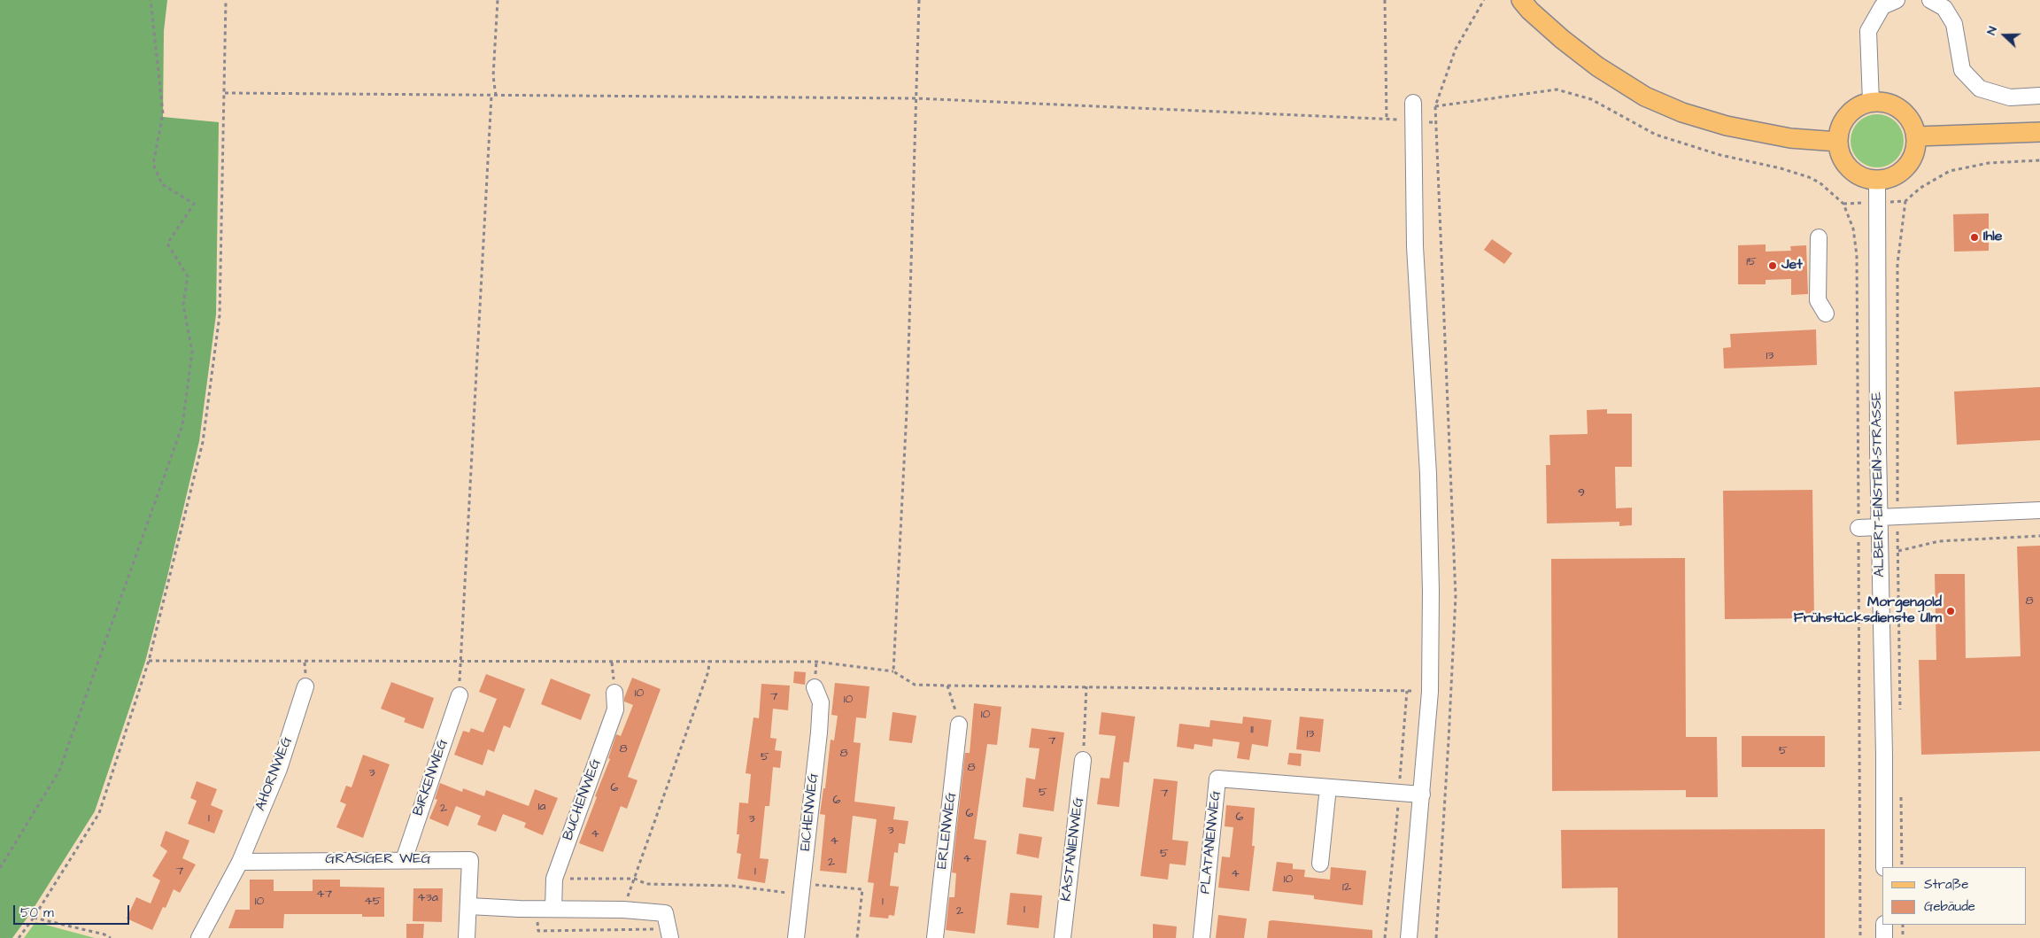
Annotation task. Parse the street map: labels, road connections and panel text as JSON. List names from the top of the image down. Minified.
{"streets":{"street":["ALBERT-EINSTEIN-STRASSE","AHORNWEG","BIRKENWEG","BUCHENWEG","EICHENWEG","ERLENWEG","PLATANENWEG","KASTANIENWEG","GRASIGER WEG"]},"crossings":[["AHORNWEG","GRASIGER WEG"],["BIRKENWEG","GRASIGER WEG"]],"places":["Ihle","Jet","Morgengold Frühstücksdienste Ulm"],"house_numbers":["15","13","9","8","10","7","10","10","11","13","7","8","5","8","5","8","3","6","5","7","6","1a","2","6","6","1","3","3","4","4","5","4","2","7","1","4","10","12","47","43a","10","45","1","1","2"],"legend":["Straße","Gebäude"],"scale_bar":"50 m","north":"left"}
